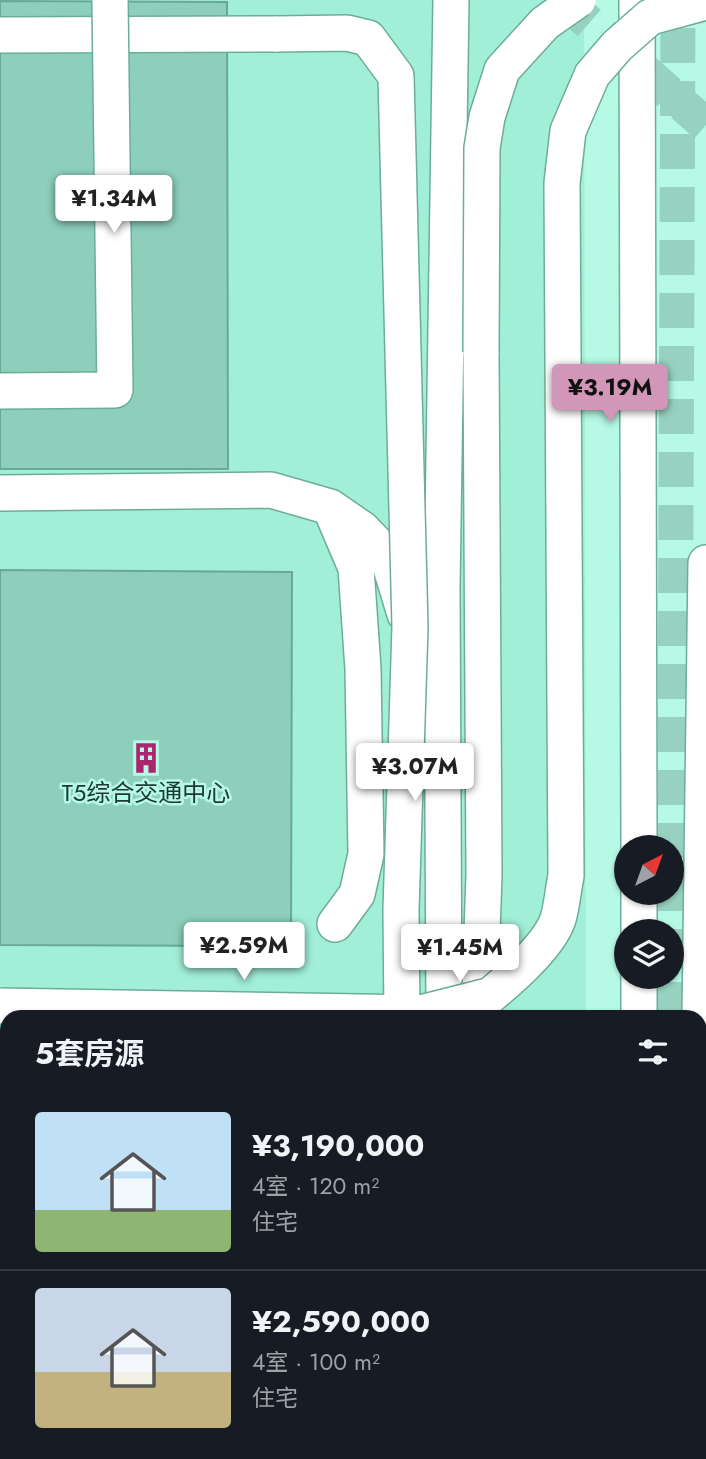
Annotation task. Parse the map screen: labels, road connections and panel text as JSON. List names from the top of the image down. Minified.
{"places":{"building":["T5综合交通中心"]},"north":"top right","page":{"price":["¥1.34M","¥3.19M","¥3.07M","¥2.59M","¥1.45M"],"heading":"5套房源","list":[{"name":"¥3,190,000","note":"4室 · 120 m² · 住宅"},{"name":"¥2,590,000","note":"4室 · 100 m² · 住宅"}]}}
